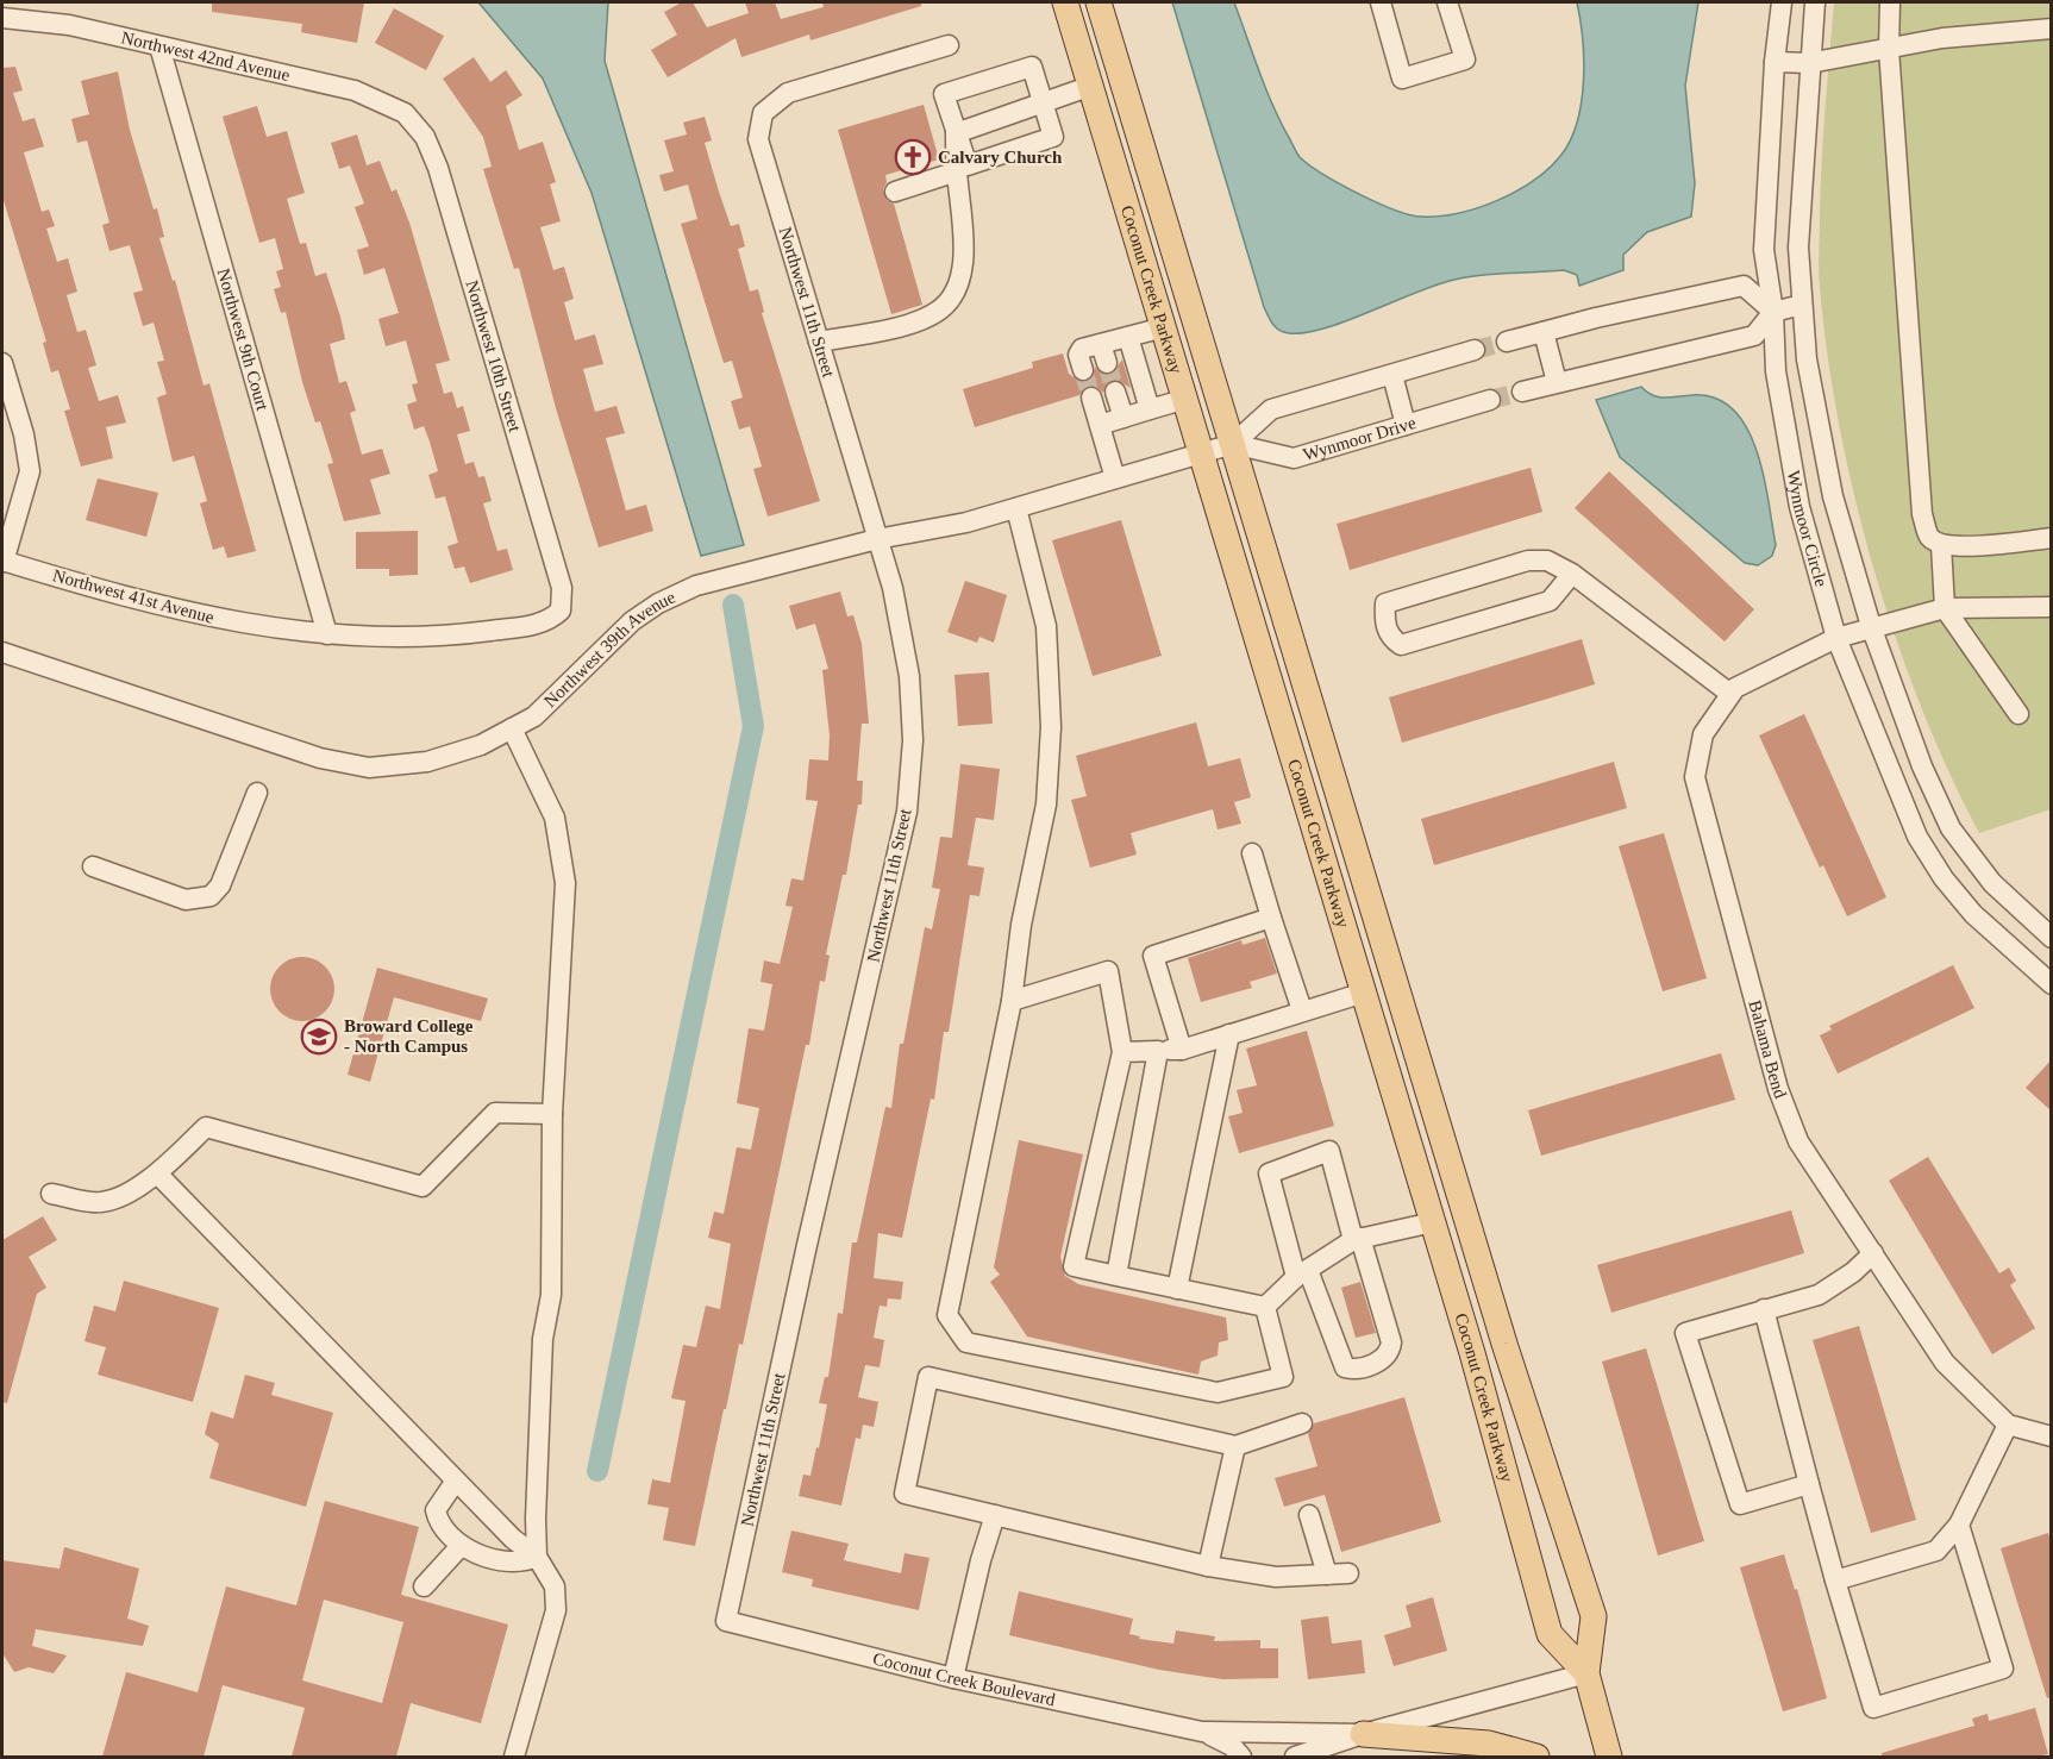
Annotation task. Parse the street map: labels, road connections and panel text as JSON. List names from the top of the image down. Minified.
{"streets":{"main road":["Coconut Creek Parkway"],"street":["Northwest 42nd Avenue","Northwest 11th Street","Northwest 9th Court","Northwest 10th Street","Wynmoor Drive","Wynmoor Circle","Northwest 41st Avenue","Northwest 39th Avenue","Bahama Bend","Coconut Creek Boulevard"]},"crossings":[["Northwest 42nd Avenue","Northwest 9th Court"],["Northwest 42nd Avenue","Northwest 10th Street"],["Coconut Creek Parkway","Wynmoor Drive"],["Coconut Creek Parkway","Northwest 39th Avenue"],["Coconut Creek Parkway","Coconut Creek Boulevard"],["Northwest 11th Street","Northwest 39th Avenue"],["Northwest 11th Street","Coconut Creek Boulevard"],["Northwest 9th Court","Northwest 41st Avenue"],["Northwest 10th Street","Northwest 41st Avenue"],["Wynmoor Drive","Northwest 39th Avenue"],["Wynmoor Circle","Bahama Bend"]],"places":{"church":["Calvary Church"],"school or university":["Broward College - North Campus"]}}
